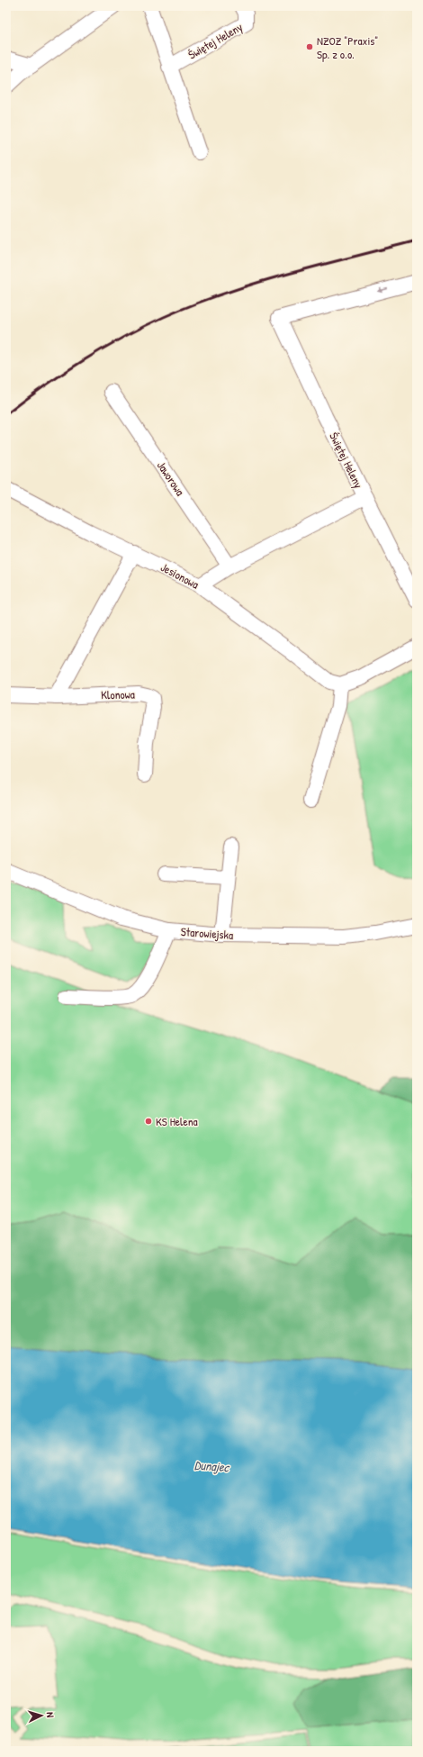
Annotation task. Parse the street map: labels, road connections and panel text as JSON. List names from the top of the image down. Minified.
{"streets":{"street":["Świętej Heleny","Jaworowa","Jesionowa","Klonowa","Starowiejska"]},"water":["Dunajec"],"places":["NZOZ \"Praxis\" Sp. z o.o.","KS Helena"],"north":"right"}
